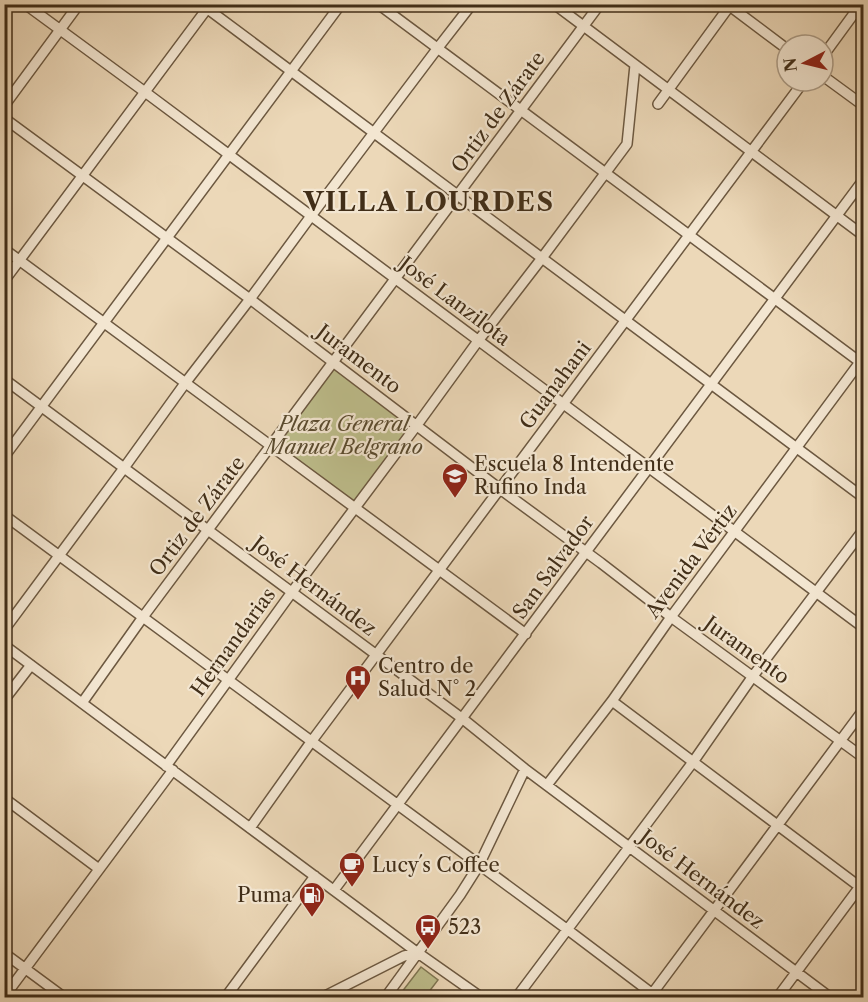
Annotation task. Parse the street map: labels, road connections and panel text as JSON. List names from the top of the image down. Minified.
{"streets":{"street":["Ortiz de Zárate","José Lanzilota","Juramento","Guanahani","Avenida Vértiz","San Salvador","José Hernández","Hernandarias"]},"crossings":[["Ortiz de Zárate","José Lanzilota"],["Ortiz de Zárate","Juramento"],["Ortiz de Zárate","José Hernández"],["José Lanzilota","Guanahani"],["José Lanzilota","Avenida Vértiz"],["José Lanzilota","San Salvador"],["José Lanzilota","Hernandarias"],["Juramento","Guanahani"],["Juramento","Avenida Vértiz"],["Juramento","San Salvador"],["Juramento","Hernandarias"],["Guanahani","José Hernández"],["Avenida Vértiz","José Hernández"],["San Salvador","José Hernández"],["José Hernández","Hernandarias"]],"districts":["VILLA LOURDES"],"parks":["Plaza General Manuel Belgrano"],"places":{"school or university":["Escuela 8 Intendente Rufino Inda"],"hospital":["Centro de Salud N° 2"],"cafe":["Lucy´s Coffee"],"fuel station":["Puma"],"bus stop":["523"]},"north":"left"}
